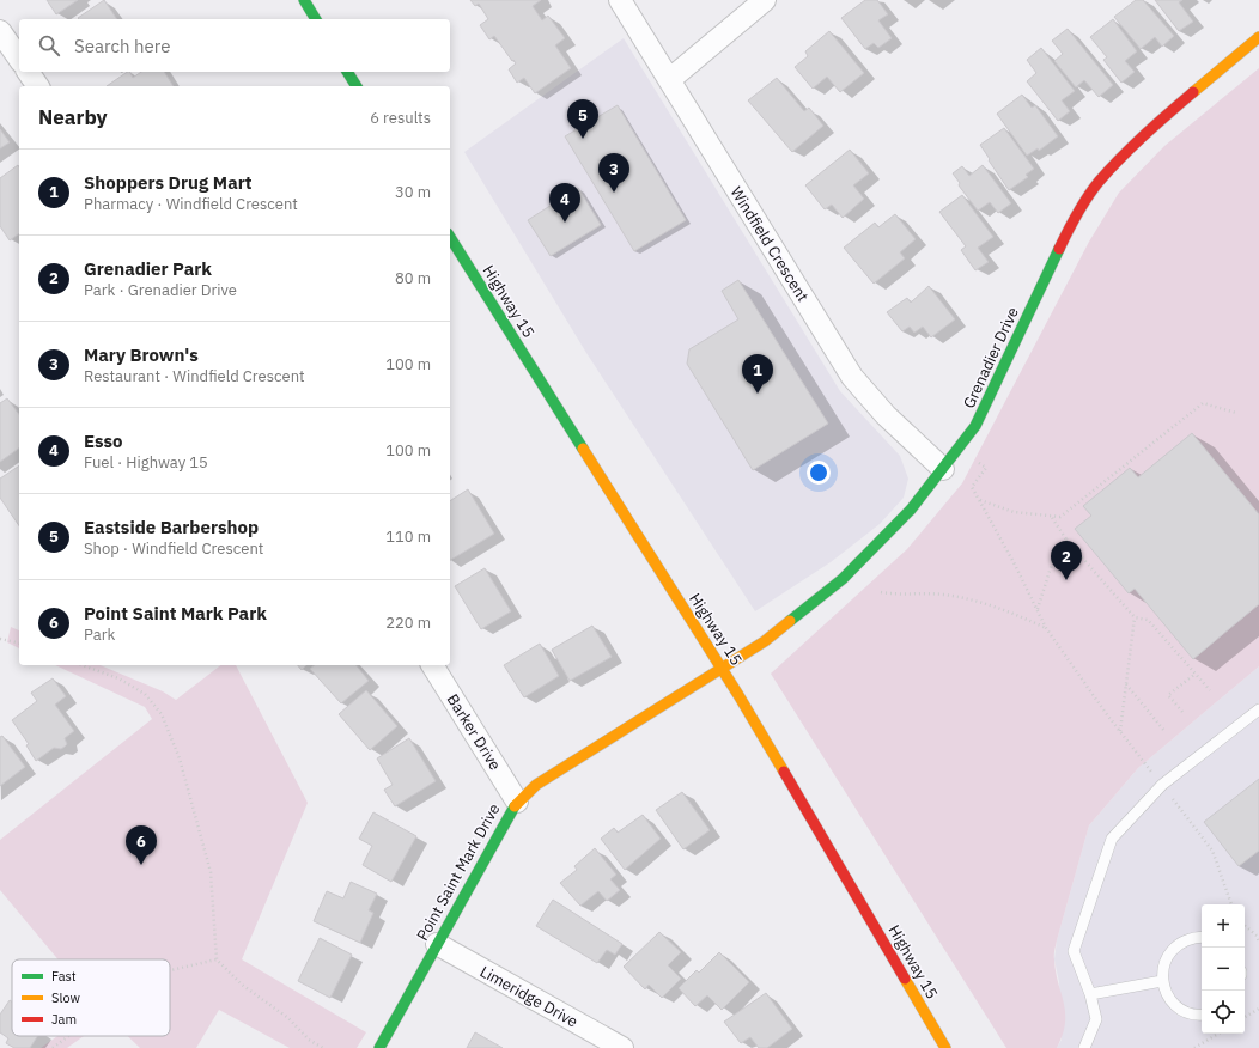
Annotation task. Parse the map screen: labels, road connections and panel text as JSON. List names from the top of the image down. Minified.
{"streets":{"street":["Windfield Crescent","Highway 15","Grenadier Drive","Barker Drive","Point Saint Mark Drive","Limeridge Drive"]},"crossings":[["Windfield Crescent","Grenadier Drive"],["Highway 15","Grenadier Drive"],["Highway 15","Point Saint Mark Drive"],["Grenadier Drive","Point Saint Mark Drive"],["Barker Drive","Point Saint Mark Drive"],["Point Saint Mark Drive","Limeridge Drive"]],"legend":["Fast","Slow","Jam"],"page":{"search":"Search here","heading":["Nearby","6 results"],"pins":["5","3","4","1","2","6"],"list":[{"mark":"1","name":"Shoppers Drug Mart","note":"Pharmacy · Windfield Crescent","value":"30 m"},{"mark":"2","name":"Grenadier Park","note":"Park · Grenadier Drive","value":"80 m"},{"mark":"3","name":"Mary Brown's","note":"Restaurant · Windfield Crescent","value":"100 m"},{"mark":"4","name":"Esso","note":"Fuel · Highway 15","value":"100 m"},{"mark":"5","name":"Eastside Barbershop","note":"Shop · Windfield Crescent","value":"110 m"},{"mark":"6","name":"Point Saint Mark Park","note":"Park","value":"220 m"}],"map_buttons":["+","−"]}}
